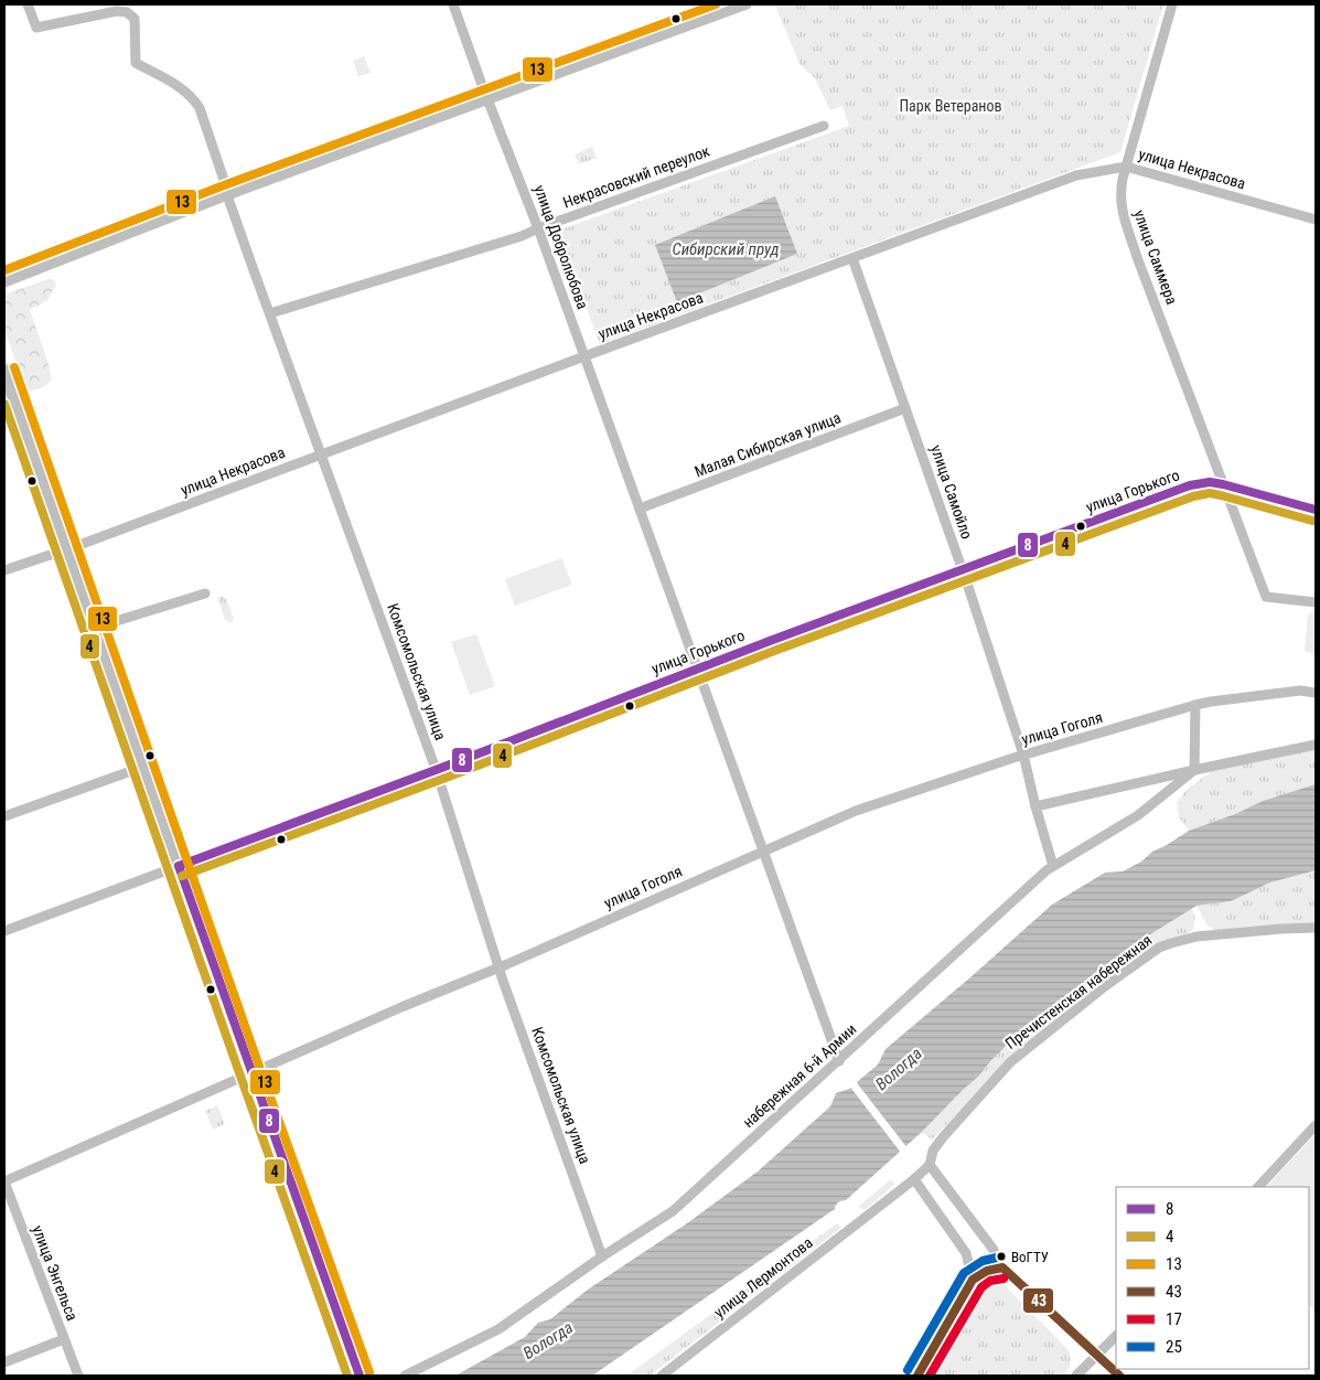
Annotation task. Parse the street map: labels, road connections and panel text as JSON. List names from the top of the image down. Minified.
{"streets":{"street":["улица Некрасова","Некрасовский переулок","улица Добролюбова","улица Саммера","Малая Сибирская улица","улица Горького","улица Самойло","Комсомольская улица","улица Гоголя","Пречистенская набережная","набережная 6-й Армии","улица Энгельса","улица Лермонтова"]},"crossings":[["улица Некрасова","улица Добролюбова"],["улица Некрасова","улица Саммера"],["улица Некрасова","улица Самойло"],["улица Некрасова","Комсомольская улица"],["Некрасовский переулок","улица Добролюбова"],["Некрасовский переулок","Комсомольская улица"],["улица Добролюбова","Малая Сибирская улица"],["улица Добролюбова","улица Горького"],["улица Добролюбова","улица Гоголя"],["улица Добролюбова","набережная 6-й Армии"],["улица Саммера","улица Горького"],["Малая Сибирская улица","улица Самойло"],["улица Горького","улица Самойло"],["улица Горького","Комсомольская улица"],["улица Самойло","улица Гоголя"],["улица Самойло","набережная 6-й Армии"],["Комсомольская улица","улица Гоголя"],["Комсомольская улица","набережная 6-й Армии"],["улица Гоголя","улица Энгельса"],["Пречистенская набережная","улица Лермонтова"]],"water":["Сибирский пруд","Вологда"],"parks":["Парк Ветеранов"],"places":["ВоГТУ"],"lines":["transit line 13","transit line 4","transit line 8","transit line 25","transit line 43","transit line 17"],"legend":["8","4","13","43","17","25"]}
